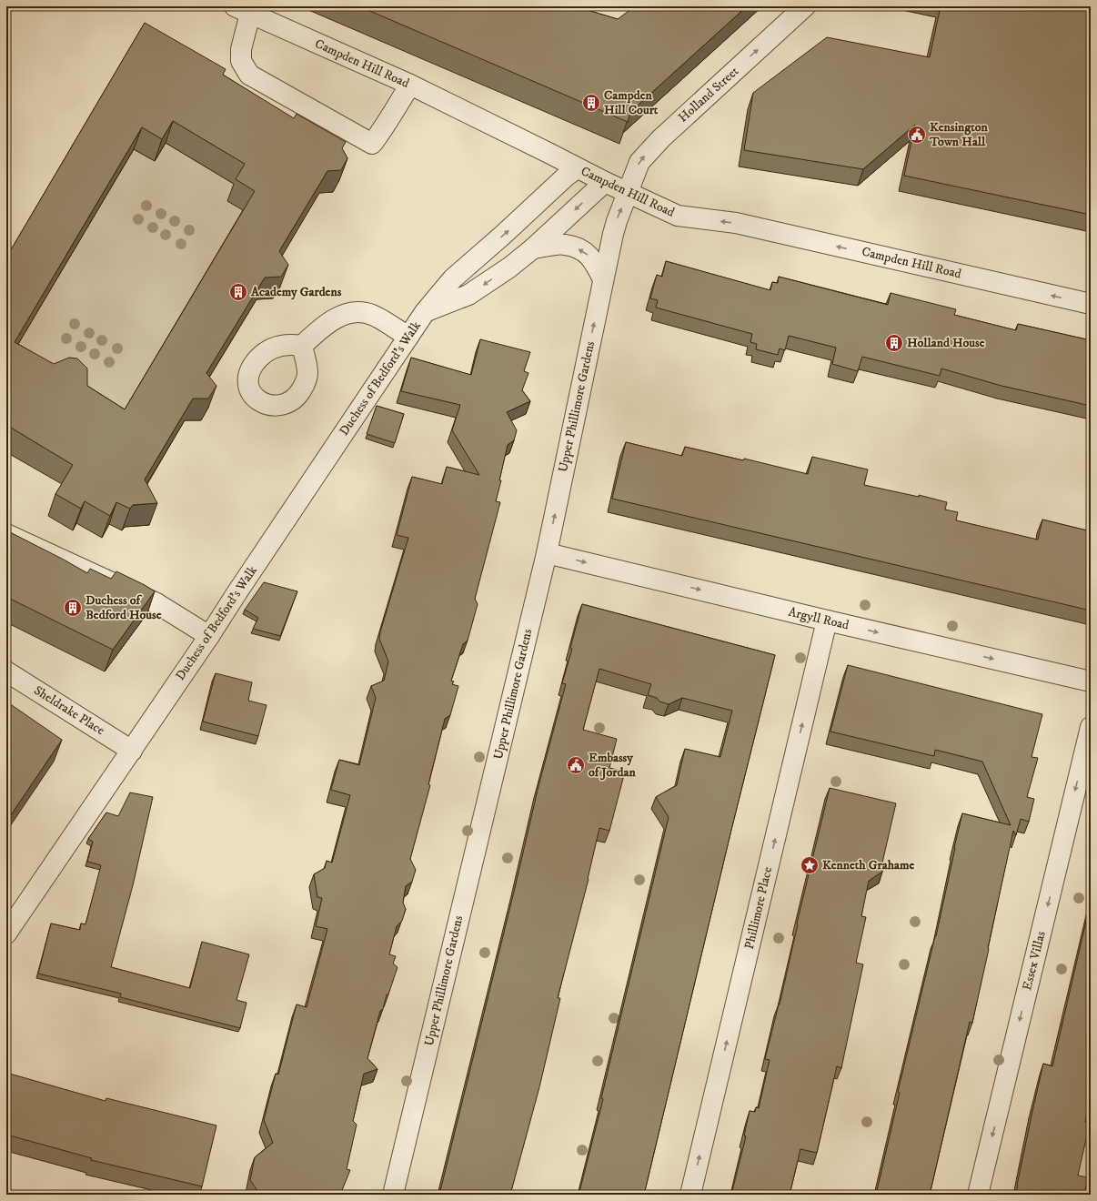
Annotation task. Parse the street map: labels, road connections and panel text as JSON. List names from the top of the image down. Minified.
{"streets":{"street":["Campden Hill Road","Holland Street","Duchess of Bedford's Walk","Upper Phillimore Gardens","Argyll Road","Sheldrake Place","Phillimore Place","Essex Villas"]},"crossings":[["Campden Hill Road","Holland Street"],["Campden Hill Road","Duchess of Bedford's Walk"],["Campden Hill Road","Upper Phillimore Gardens"],["Holland Street","Upper Phillimore Gardens"],["Duchess of Bedford's Walk","Sheldrake Place"],["Upper Phillimore Gardens","Argyll Road"],["Argyll Road","Phillimore Place"]],"one_way":["Campden Hill Road","Holland Street","Upper Phillimore Gardens","Argyll Road","Phillimore Place","Essex Villas"],"places":{"building":["Campden Hill Court","Academy Gardens","Holland House","Duchess of Bedford House"],"public building":["Kensington Town Hall","Embassy of Jordan"],"place":["Kenneth Grahame"]}}
